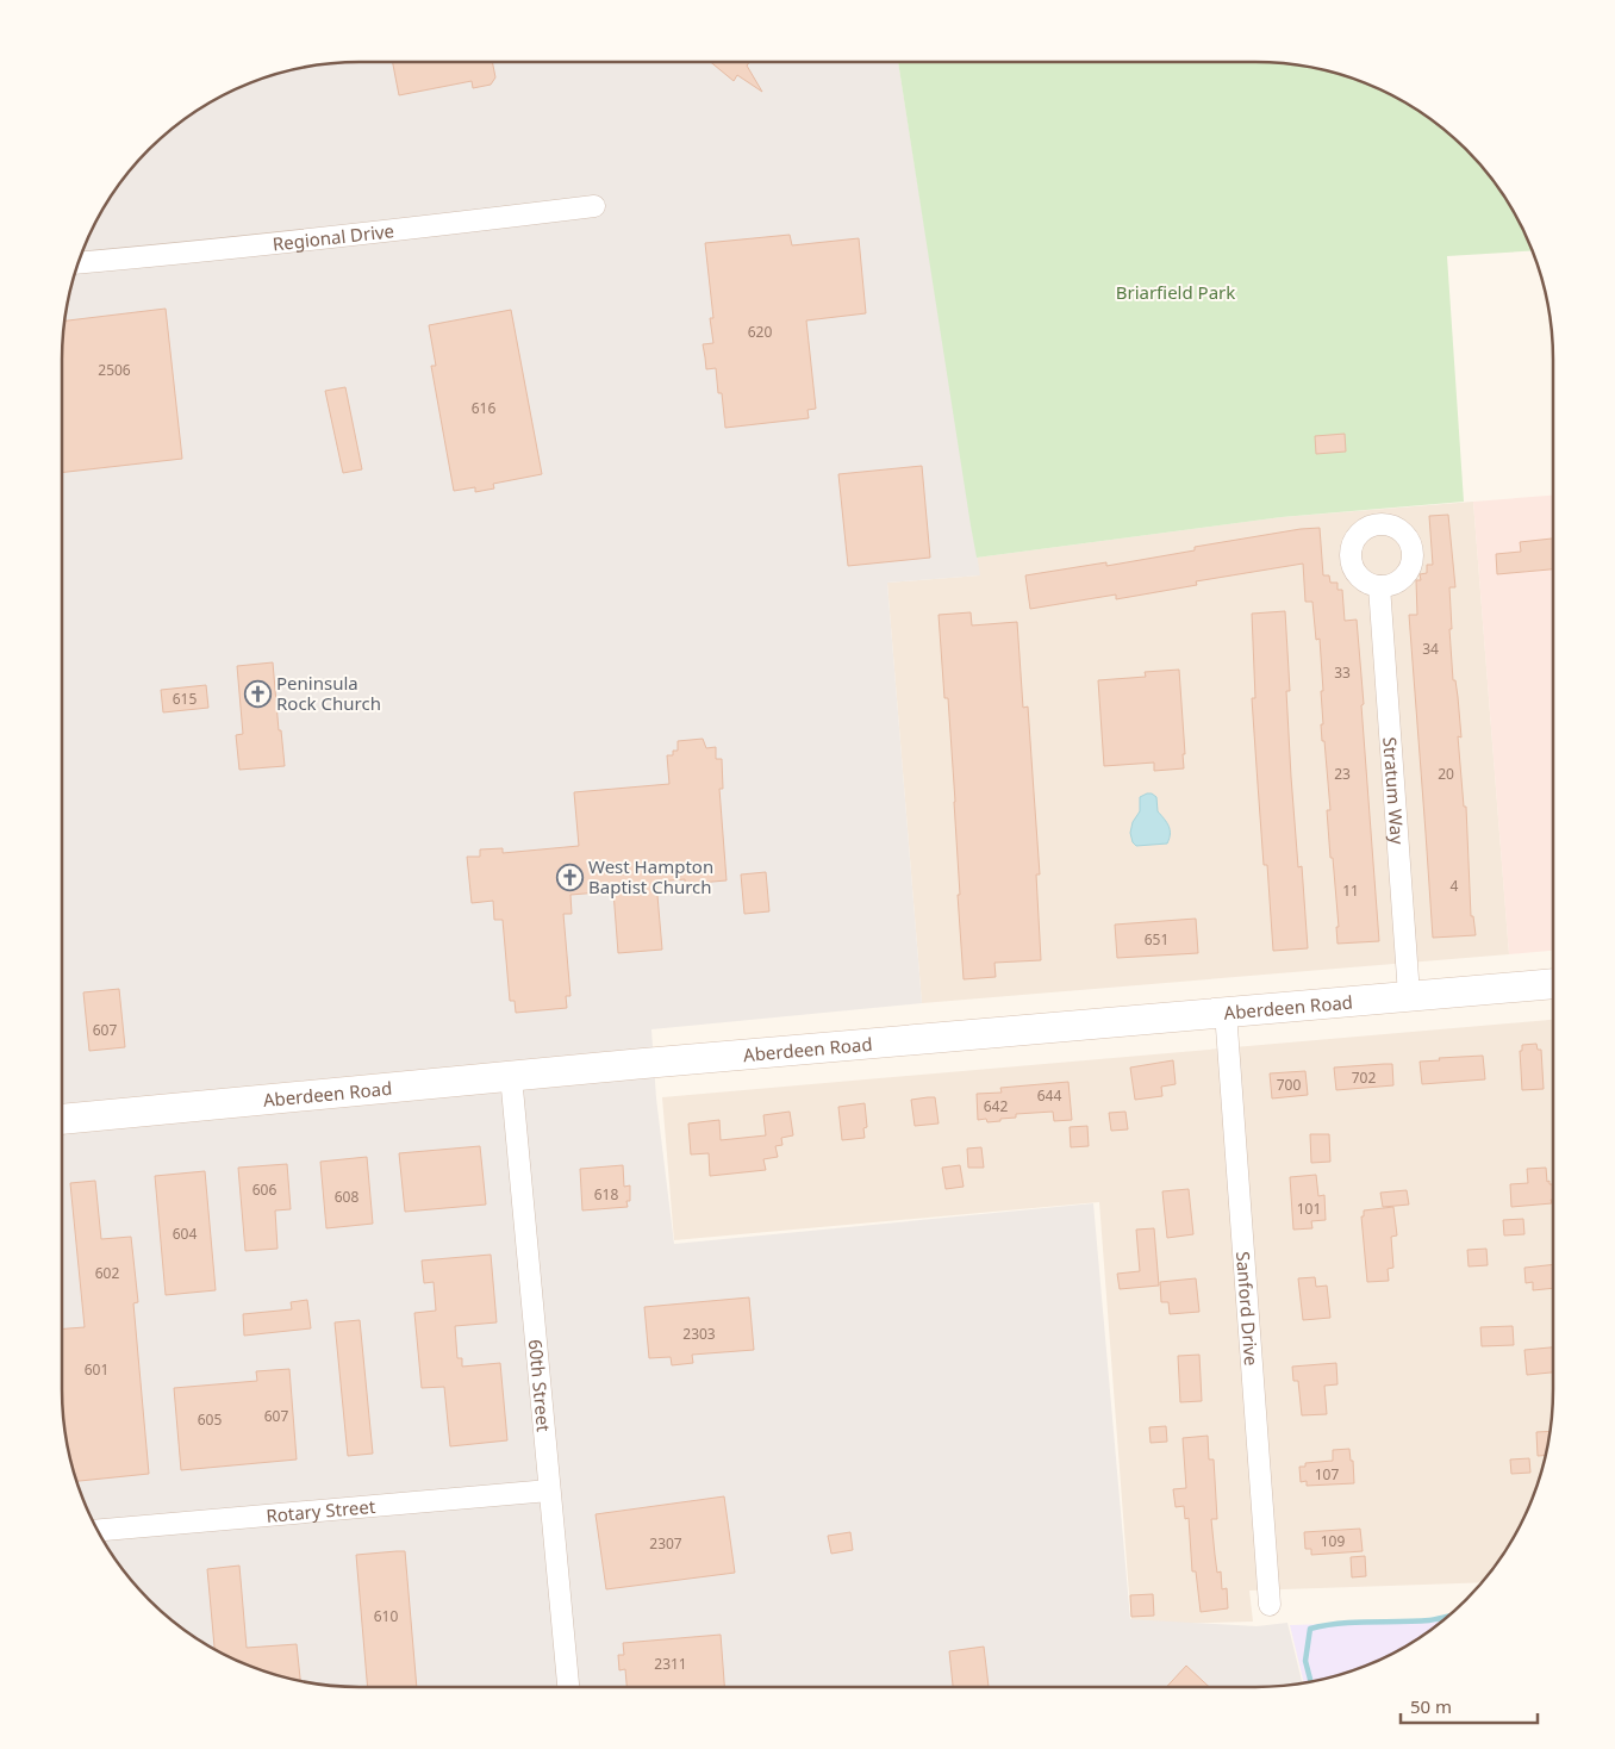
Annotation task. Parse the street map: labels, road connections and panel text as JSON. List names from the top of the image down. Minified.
{"streets":{"main road":["Aberdeen Road"],"street":["Regional Drive","Stratum Way","Sanford Drive","60th Street","Rotary Street"]},"crossings":[["Stratum Way","Aberdeen Road"],["Aberdeen Road","Sanford Drive"],["Aberdeen Road","60th Street"],["60th Street","Rotary Street"]],"parks":["Briarfield Park"],"places":{"church":["Peninsula Rock Church","West Hampton Baptist Church"]},"house_numbers":["620","2506","616","34","33","615","23","20","4","11","651","607","702","700","644","642","606","618","608","101","604","602","2303","601","607","605","107","109","2307","610","2311"],"scale_bar":"50 m"}
